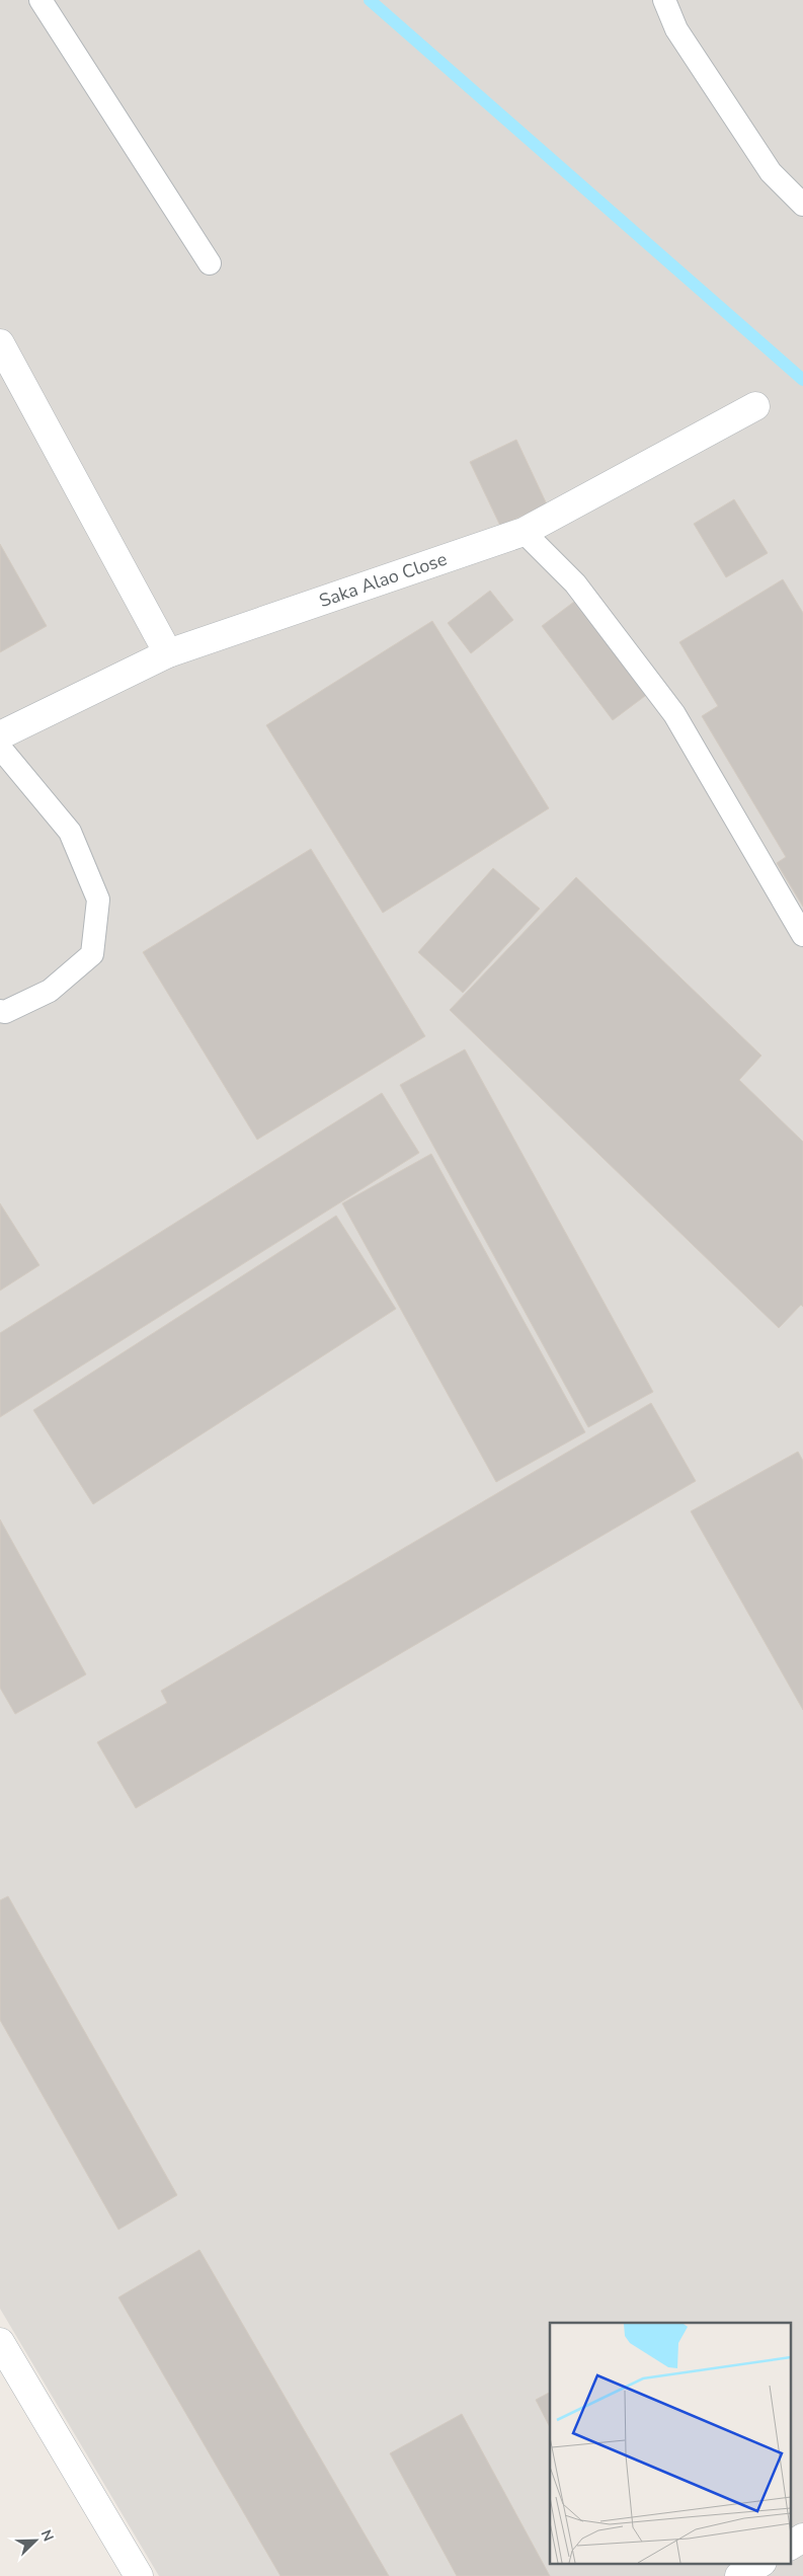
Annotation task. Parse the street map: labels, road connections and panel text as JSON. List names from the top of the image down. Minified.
{"streets":{"street":["Saka Alao Close"]},"north":"top right"}
